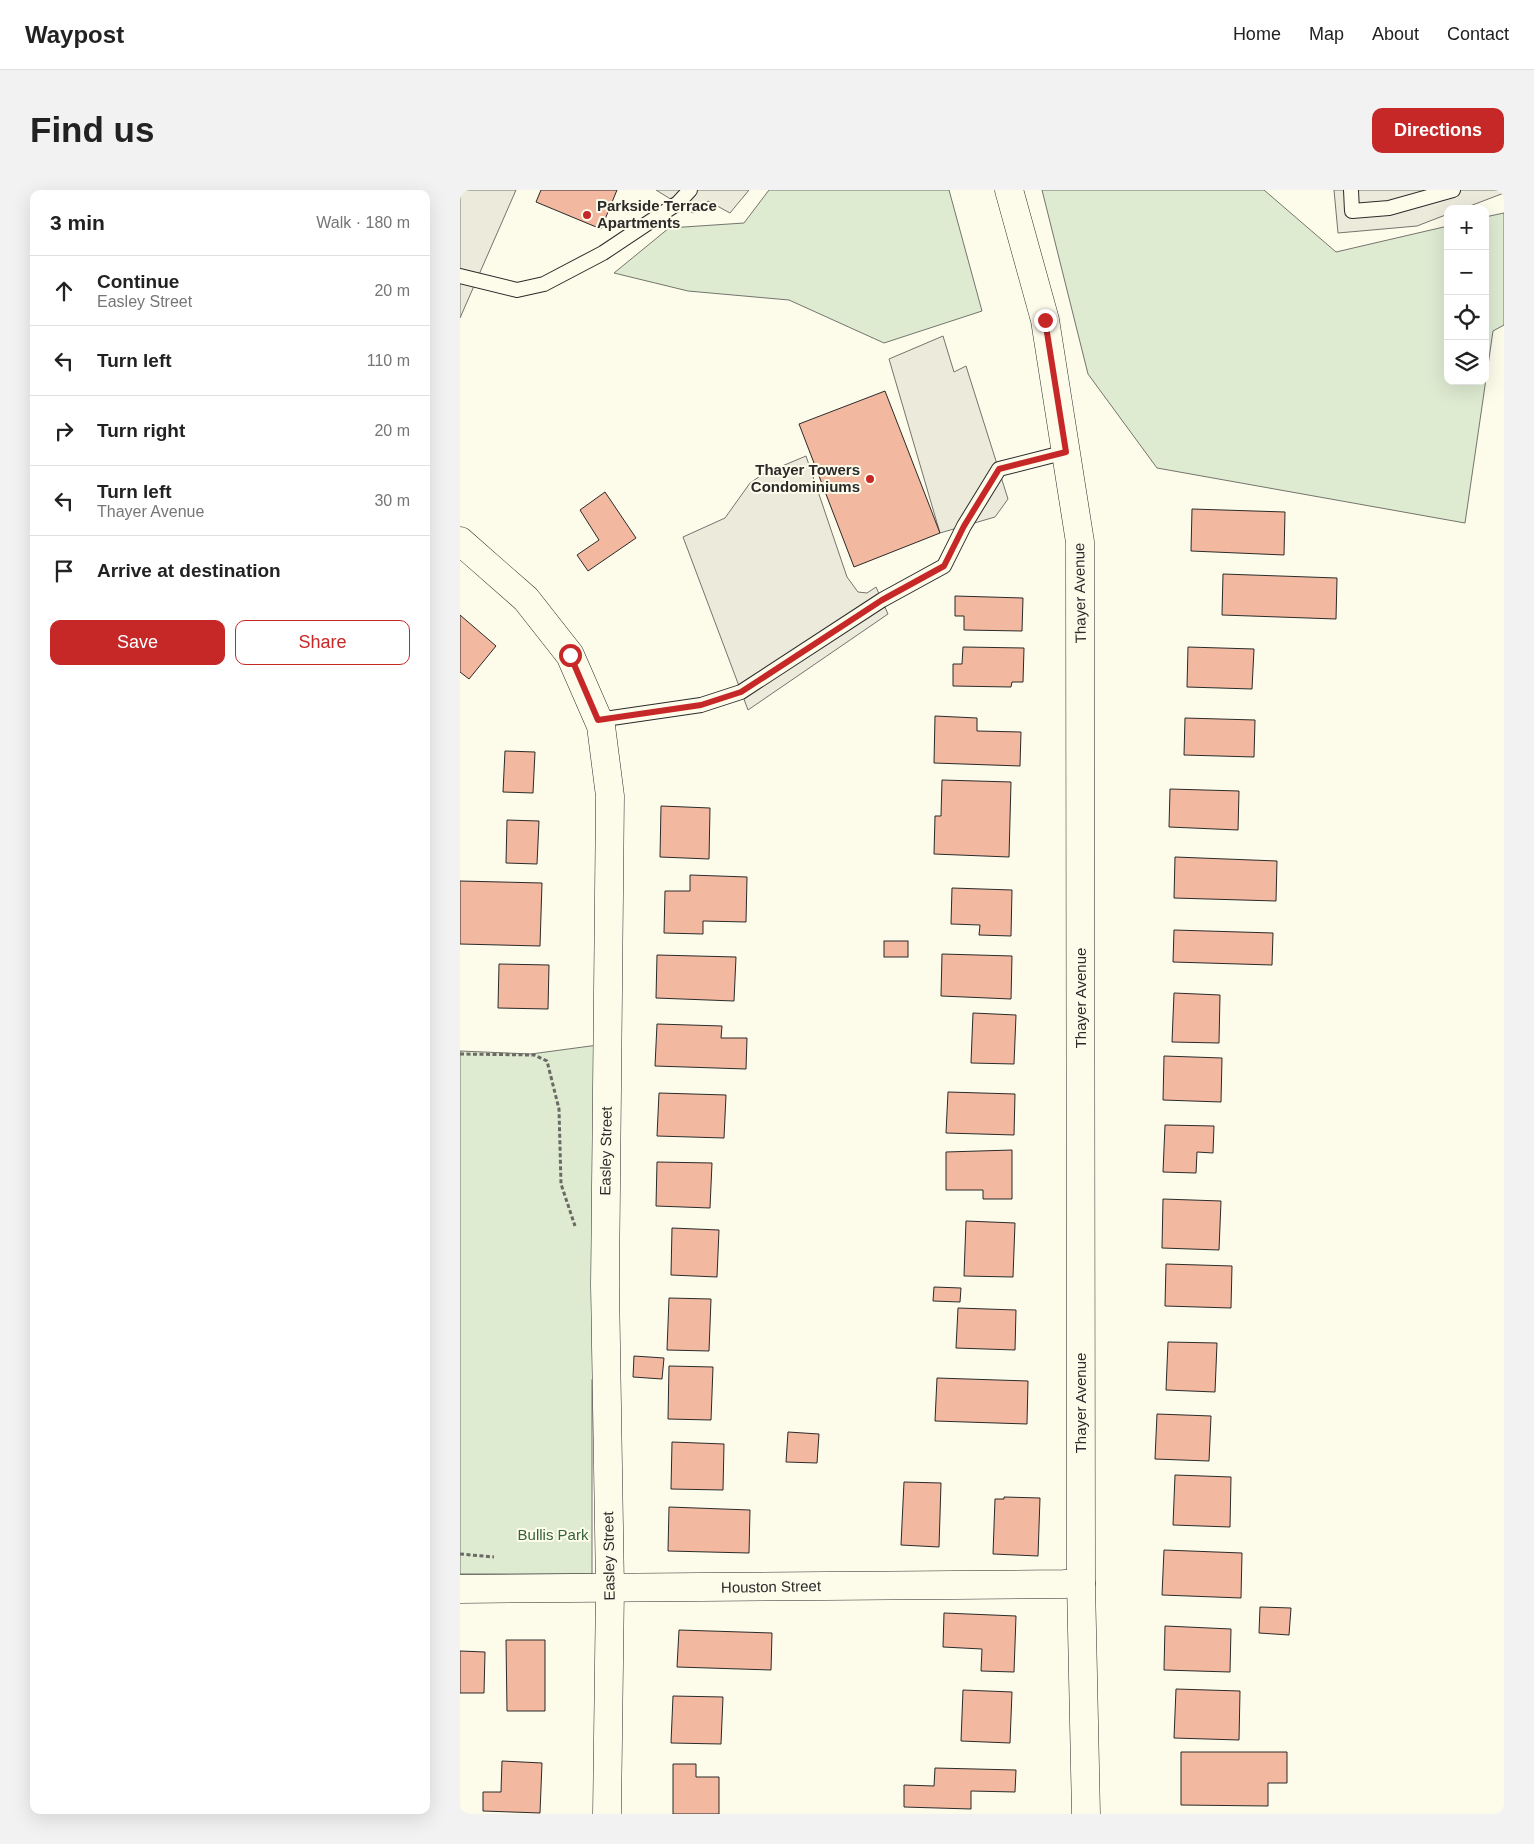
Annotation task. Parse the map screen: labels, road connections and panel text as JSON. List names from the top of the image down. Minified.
{"streets":{"street":["Thayer Avenue","Easley Street","Houston Street"]},"crossings":[["Thayer Avenue","Houston Street"],["Easley Street","Houston Street"]],"parks":["Bullis Park"],"places":["Parkside Terrace Apartments","Thayer Towers Condominiums"],"page":{"header":"Waypost","nav":["Home","Map","About","Contact"],"buttons":["Directions",["Save","Share"]],"title":"Find us","heading":["3 min","Walk · 180 m"],"map_buttons":["+","−"],"list":[["Continue","Easley Street","20 m"],["Turn left","110 m"],["Turn right","20 m"],["Turn left","Thayer Avenue","30 m"],"Arrive at destination"]}}
